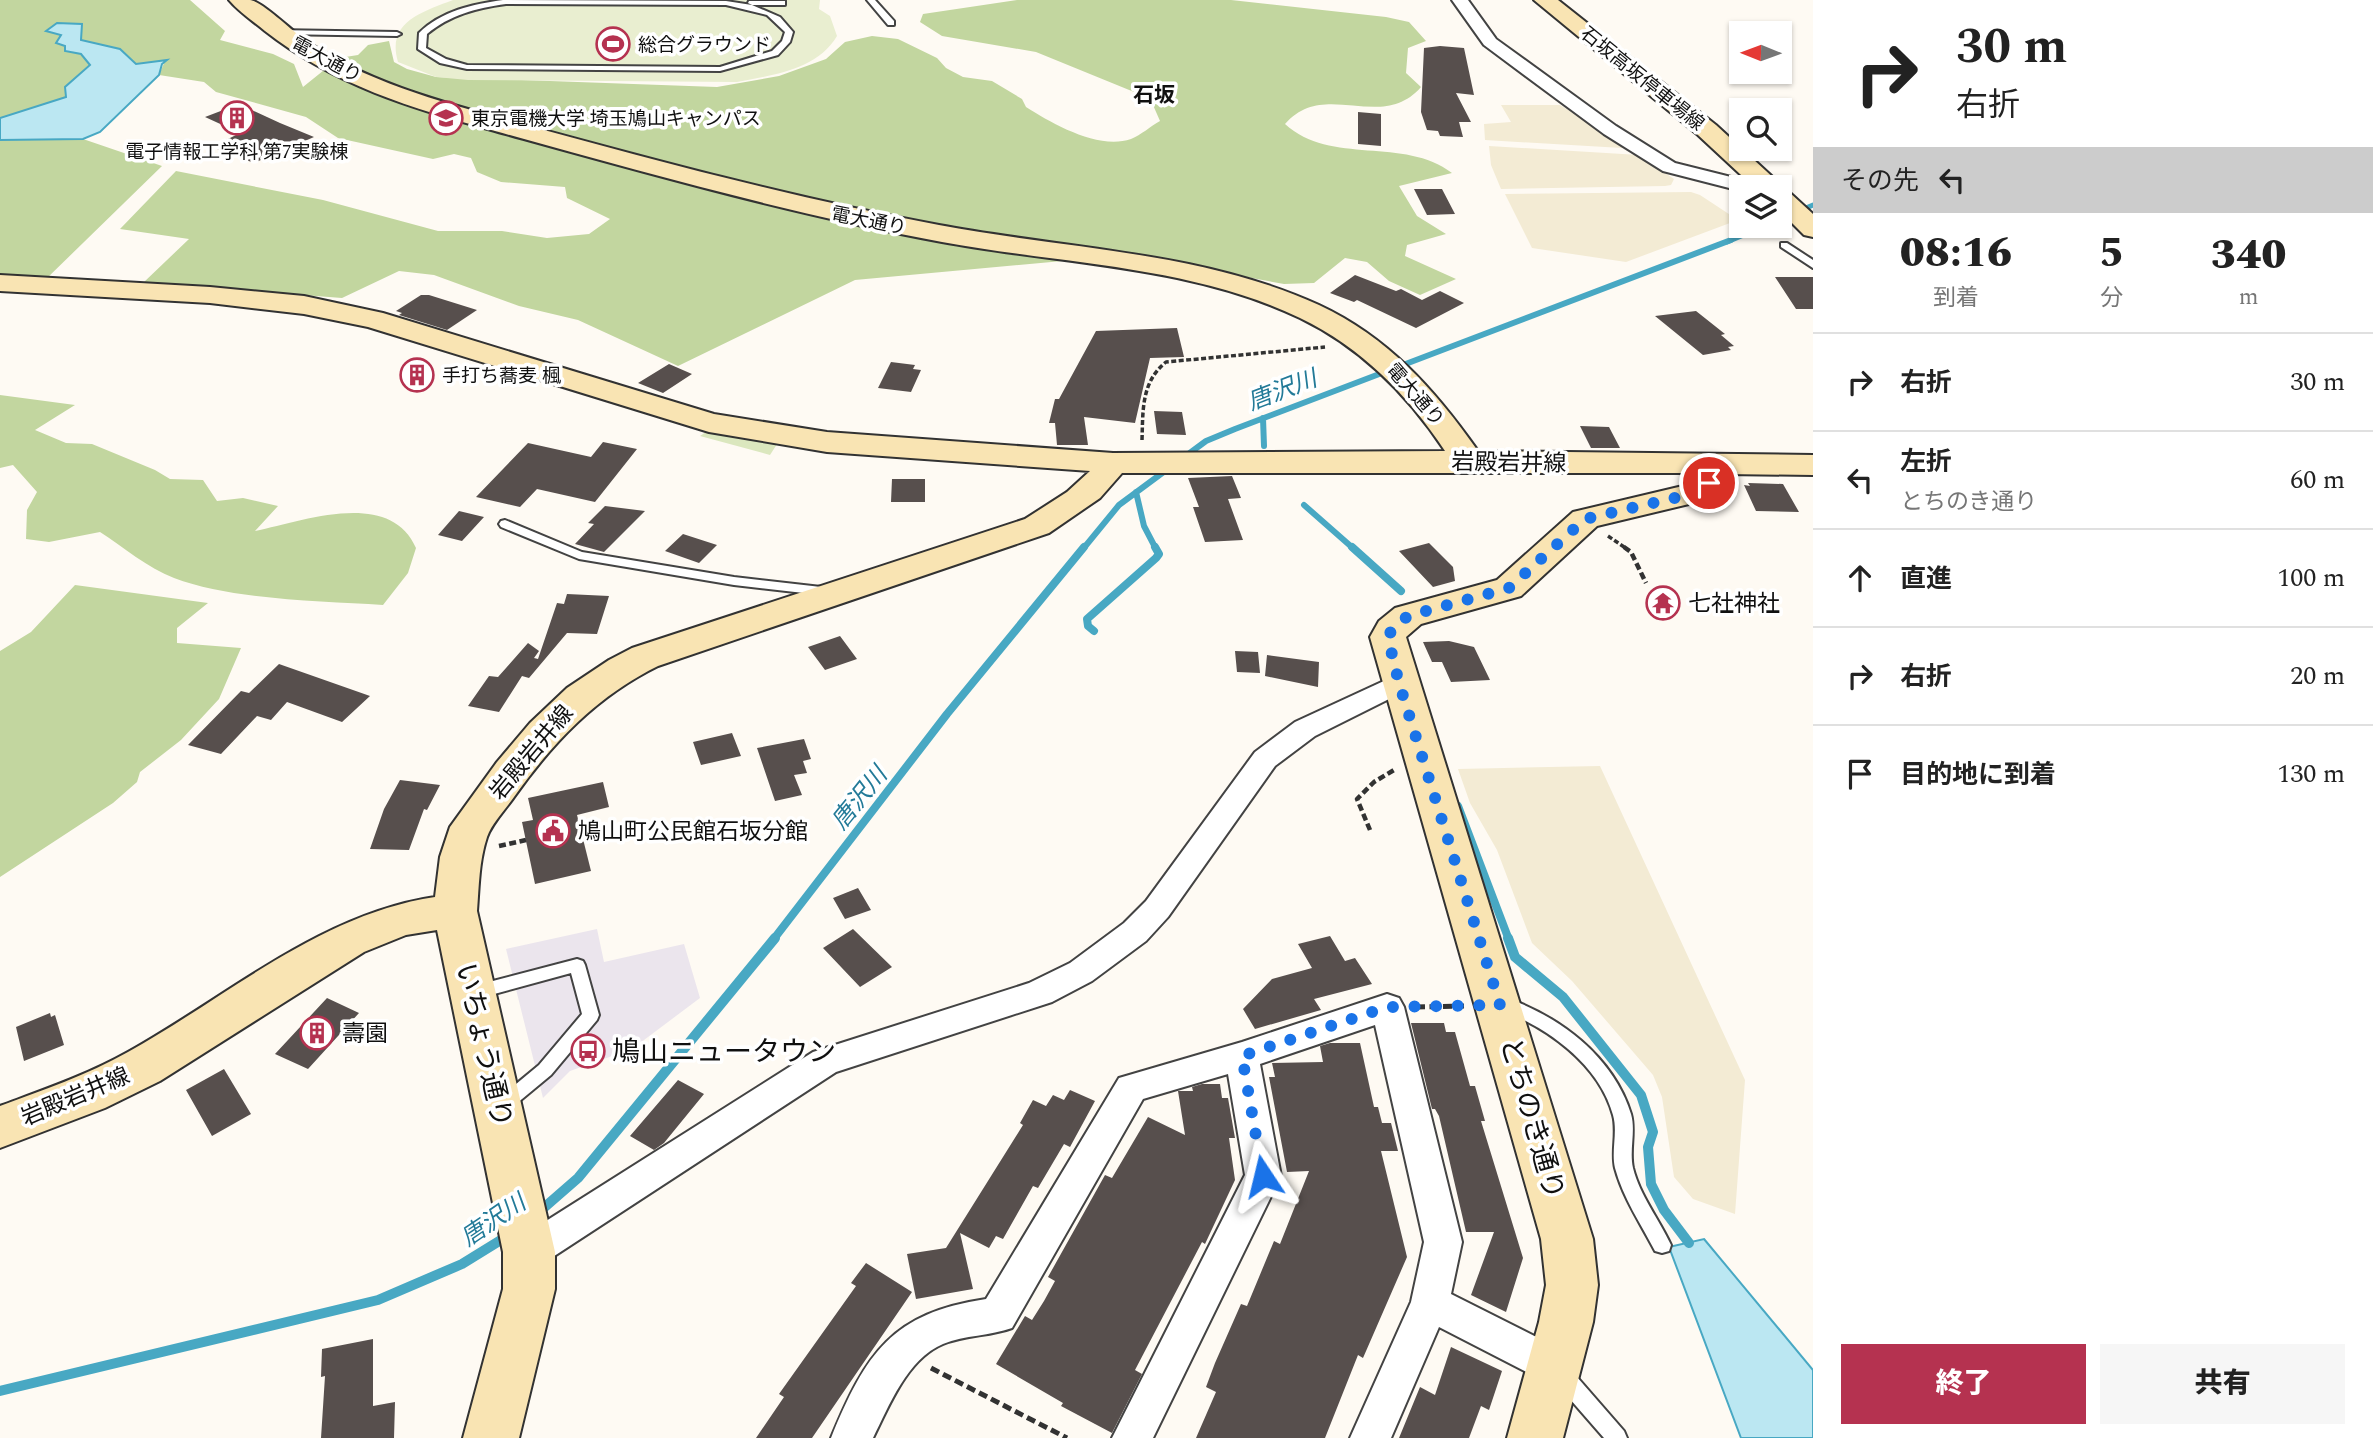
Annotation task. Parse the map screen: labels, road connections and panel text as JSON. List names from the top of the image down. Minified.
{"streets":{"street":["電大通り","石坂高坂停車場線","岩殿岩井線","いちょう通り","とちのき通り"]},"crossings":[["電大通り","岩殿岩井線"],["岩殿岩井線","いちょう通り"],["岩殿岩井線","とちのき通り"]],"districts":["石坂"],"water":["唐沢川"],"places":{"sports":["総合グラウンド"],"building":["電子情報工学科 第7実験棟","手打ち蕎麦 楓","壽園"],"school or university":["東京電機大学 埼玉鳩山キャンパス"],"temple":["七社神社"],"public building":["鳩山町公民館石坂分館"],"bus stop":["鳩山ニュータウン"]},"north":"left","page":{"turn":["30 m","右折"],"then":"その先","eta":["08:16","到着","5","分","340","m"],"list":[{"name":"右折","value":"30 m"},{"name":"左折","note":"とちのき通り","value":"60 m"},{"name":"直進","value":"100 m"},{"name":"右折","value":"20 m"},{"name":"目的地に到着","value":"130 m"}],"buttons":["終了","共有"]}}
